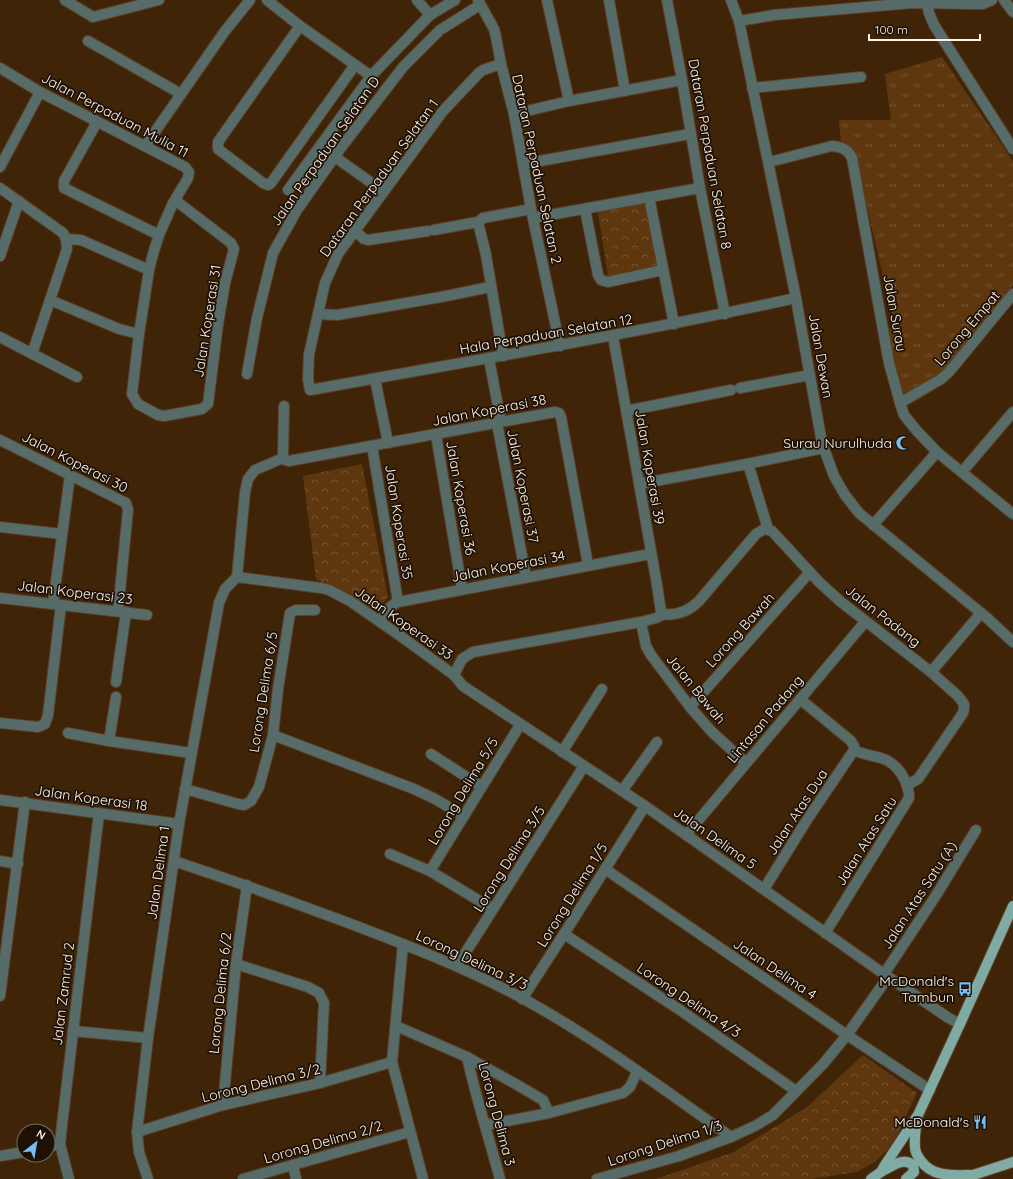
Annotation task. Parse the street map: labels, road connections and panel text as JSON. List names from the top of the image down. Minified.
{"streets":{"street":["Jalan Perpaduan Mulia 11","Jalan Perpaduan Selatan D","Dataran Perpaduan Selatan 8","Dataran Perpaduan Selatan 2","Dataran Perpaduan Selatan 1","Jalan Surau","Jalan Koperasi 31","Lorong Empat","Hala Perpaduan Selatan 12","Jalan Dewan","Jalan Koperasi 38","Jalan Koperasi 30","Jalan Koperasi 39","Jalan Koperasi 37","Jalan Koperasi 36","Jalan Koperasi 35","Jalan Koperasi 34","Jalan Koperasi 23","Jalan Padang","Jalan Koperasi 33","Lorong Bawah","Jalan Bawah","Lorong Delima 6/5","Lintasan Padang","Lorong Delima 5/5","Jalan Koperasi 18","Jalan Atas Dua","Jalan Delima 5","Jalan Atas Satu","Lorong Delima 3/5","Jalan Delima 1","Lorong Delima 1/5","Jalan Atas Satu (A)","Lorong Delima 3/3","Jalan Delima 4","Lorong Delima 6/2","Jalan Zamrud 2","Lorong Delima 4/3","Lorong Delima 3/2","Lorong Delima 3","Lorong Delima 2/2","Lorong Delima 1/3"]},"crossings":[["Jalan Perpaduan Mulia 11","Jalan Koperasi 31"],["Jalan Perpaduan Selatan D","Dataran Perpaduan Selatan 2"],["Dataran Perpaduan Selatan 8","Hala Perpaduan Selatan 12"],["Dataran Perpaduan Selatan 2","Dataran Perpaduan Selatan 1"],["Dataran Perpaduan Selatan 2","Hala Perpaduan Selatan 12"],["Dataran Perpaduan Selatan 1","Hala Perpaduan Selatan 12"],["Jalan Surau","Lorong Empat"],["Jalan Surau","Jalan Dewan"],["Hala Perpaduan Selatan 12","Jalan Dewan"],["Hala Perpaduan Selatan 12","Jalan Koperasi 39"],["Hala Perpaduan Selatan 12","Jalan Koperasi 37"],["Jalan Koperasi 38","Jalan Koperasi 37"],["Jalan Koperasi 38","Jalan Koperasi 36"],["Jalan Koperasi 38","Jalan Koperasi 35"],["Jalan Koperasi 38","Jalan Koperasi 34"],["Jalan Koperasi 30","Jalan Koperasi 23"],["Jalan Koperasi 39","Jalan Koperasi 34"],["Jalan Koperasi 39","Jalan Koperasi 33"],["Jalan Koperasi 37","Jalan Koperasi 34"],["Jalan Koperasi 36","Jalan Koperasi 34"],["Jalan Koperasi 35","Jalan Koperasi 34"],["Jalan Padang","Jalan Koperasi 33"],["Jalan Padang","Lorong Bawah"],["Jalan Padang","Lintasan Padang"],["Jalan Padang","Jalan Atas Satu"],["Jalan Koperasi 33","Jalan Bawah"],["Jalan Koperasi 33","Jalan Delima 5"],["Jalan Koperasi 33","Jalan Delima 1"],["Lorong Bawah","Jalan Bawah"],["Jalan Bawah","Lintasan Padang"],["Lorong Delima 6/5","Jalan Delima 1"],["Lintasan Padang","Jalan Delima 5"],["Lorong Delima 5/5","Jalan Delima 5"],["Jalan Koperasi 18","Jalan Delima 1"],["Jalan Koperasi 18","Jalan Zamrud 2"],["Jalan Atas Dua","Jalan Delima 5"],["Jalan Delima 5","Jalan Atas Satu"],["Jalan Delima 5","Lorong Delima 3/5"],["Jalan Delima 5","Lorong Delima 1/5"],["Jalan Delima 5","Jalan Atas Satu (A)"],["Jalan Delima 5","Lorong Delima 1/3"],["Lorong Delima 3/5","Lorong Delima 3/3"],["Jalan Delima 1","Lorong Delima 3/3"],["Jalan Delima 1","Lorong Delima 3/2"],["Lorong Delima 1/5","Lorong Delima 3/3"],["Lorong Delima 1/5","Jalan Delima 4"],["Lorong Delima 1/5","Lorong Delima 4/3"],["Jalan Atas Satu (A)","Lorong Delima 1/3"],["Lorong Delima 3/3","Lorong Delima 6/2"],["Lorong Delima 3/3","Lorong Delima 1/3"],["Jalan Delima 4","Lorong Delima 1/3"],["Lorong Delima 6/2","Lorong Delima 3/2"],["Lorong Delima 4/3","Lorong Delima 1/3"]],"places":{"mosque":["Surau Nurulhuda"],"bus stop":["McDonald's Tambun"],"restaurant":["McDonald's"]},"scale_bar":"100 m","north":"top right"}
